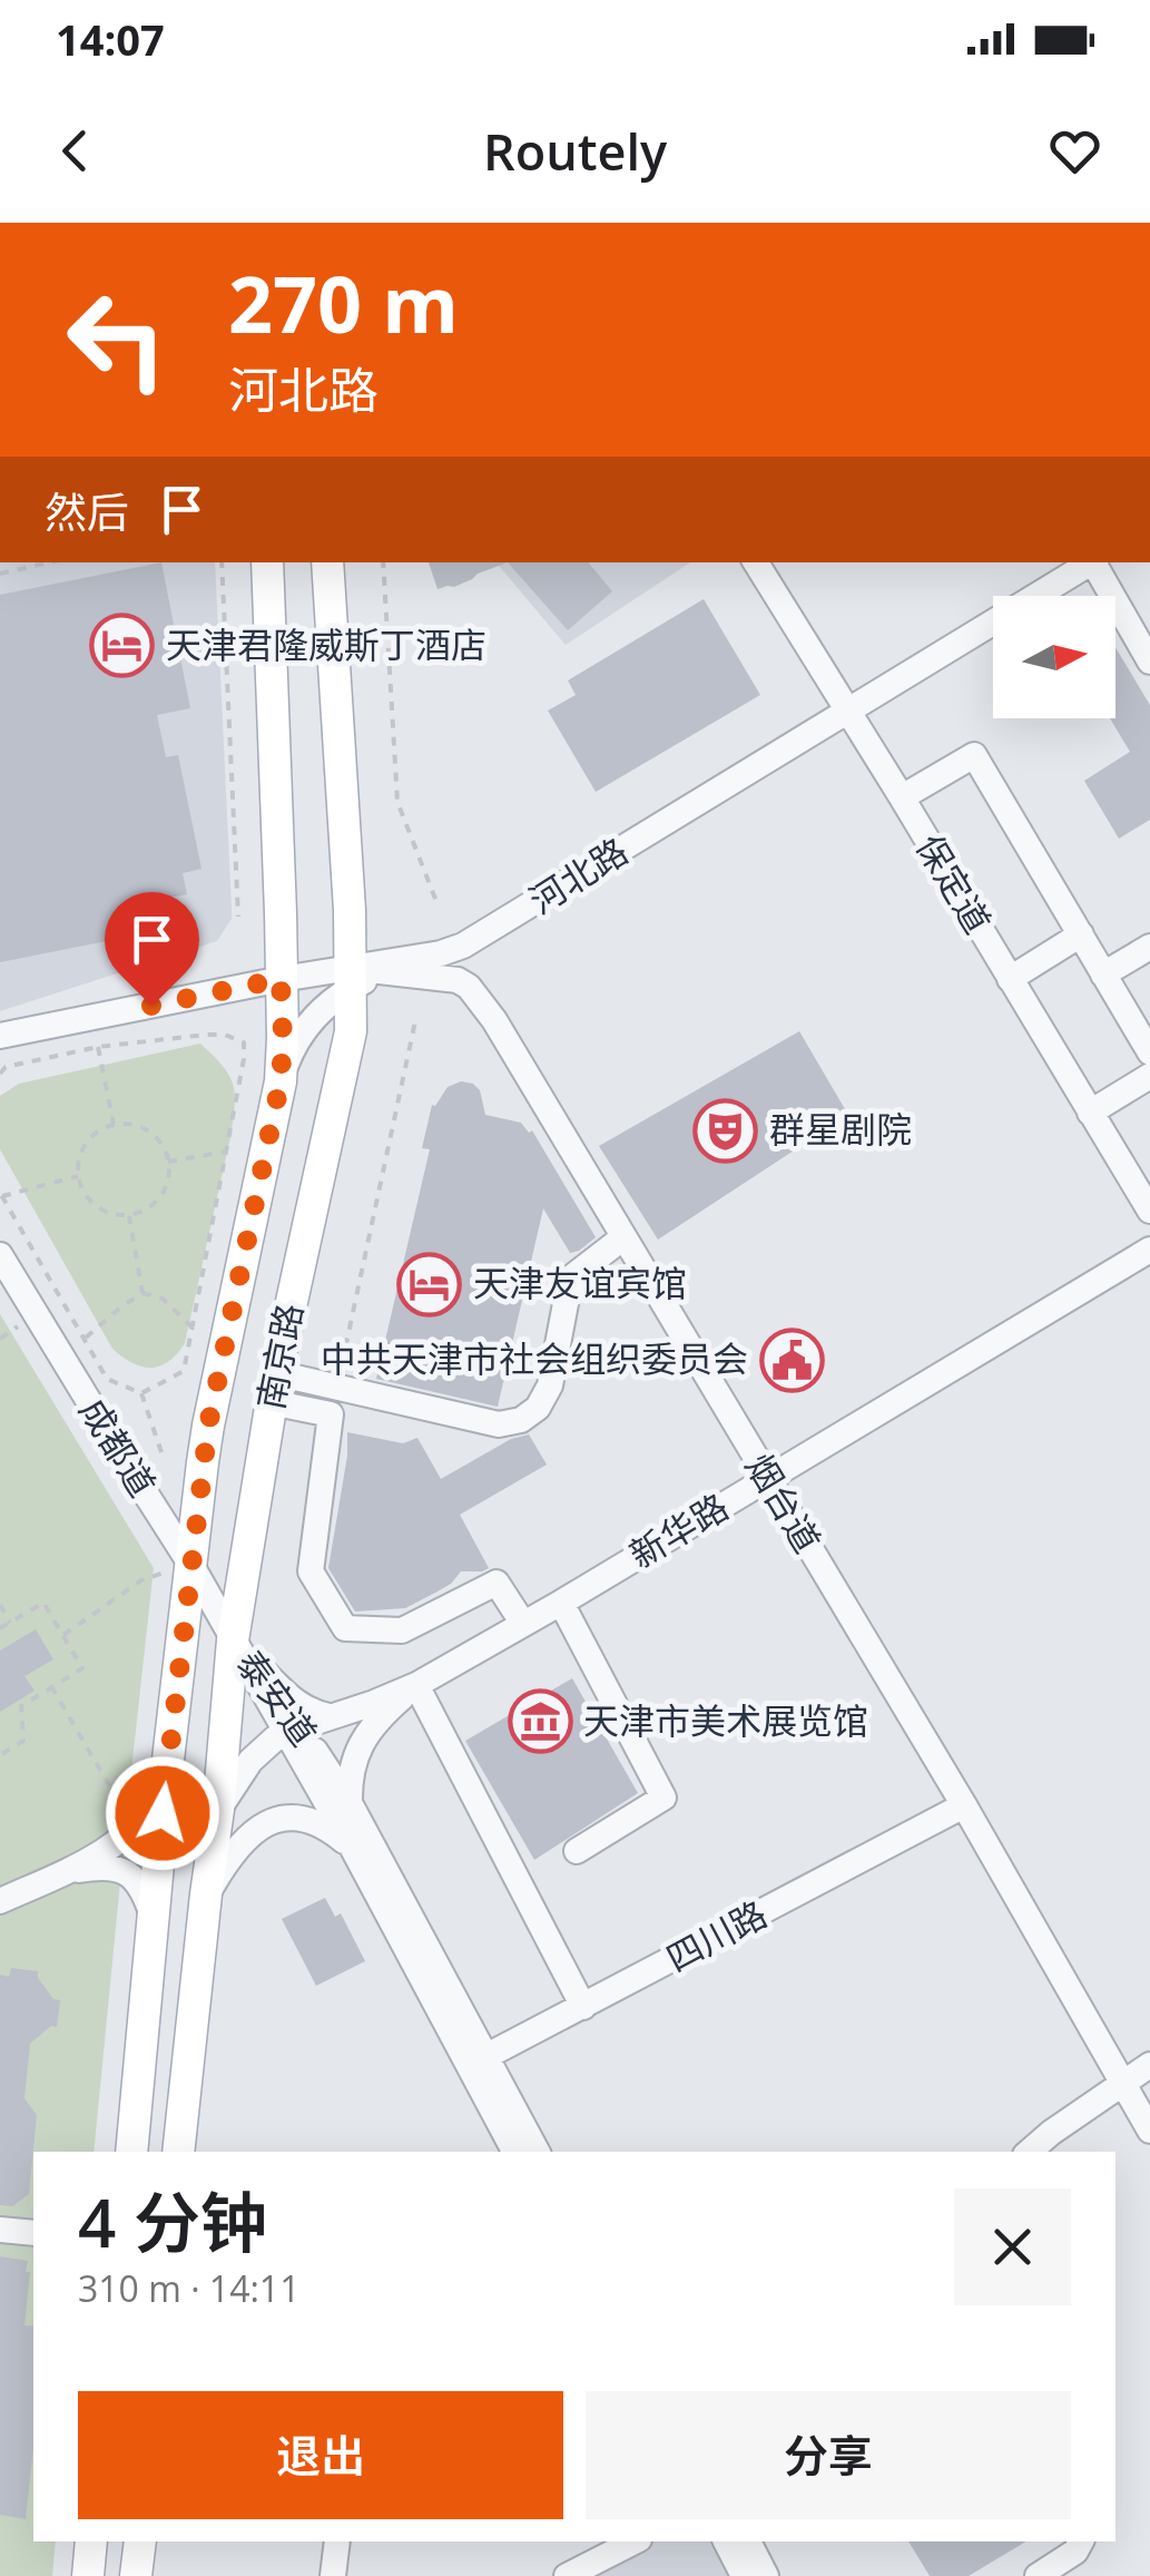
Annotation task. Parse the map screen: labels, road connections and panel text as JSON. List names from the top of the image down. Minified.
{"streets":{"main road":["南京路"],"street":["河北路","保定道","成都道","烟台道","新华路","泰安道","四川路"]},"crossings":[["河北路","保定道"],["河北路","南京路"],["河北路","烟台道"],["南京路","成都道"],["南京路","新华路"],["南京路","泰安道"],["成都道","泰安道"],["烟台道","新华路"],["烟台道","四川路"],["新华路","泰安道"],["泰安道","四川路"]],"places":{"hotel":["天津君隆威斯丁酒店","天津友谊宾馆"],"theatre":["群星剧院"],"public building":["中共天津市社会组织委员会"],"museum":["天津市美术展览馆"]},"north":"right","page":{"status":"14:07","header":"Routely","turn":["270 m","河北路"],"then":"然后","heading":["4 分钟","310 m · 14:11"],"buttons":["退出","分享"]}}
